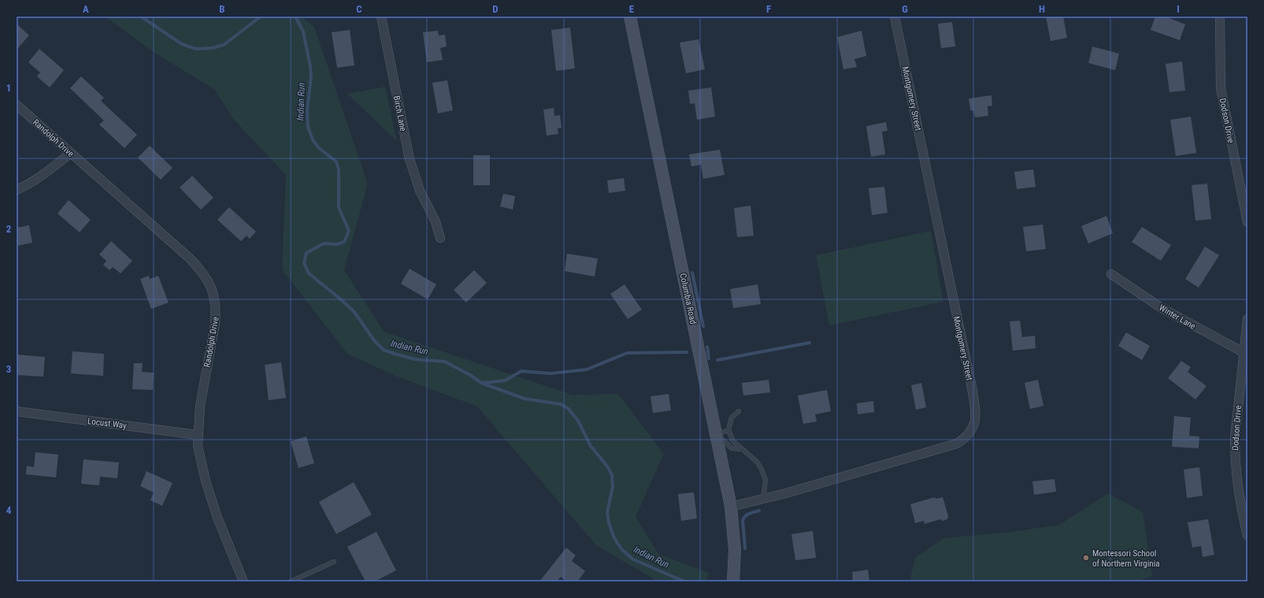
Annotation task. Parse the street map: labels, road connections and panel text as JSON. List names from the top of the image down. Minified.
{"streets":{"street":["Montgomery Street","Birch Lane","Dodson Drive","Randolph Drive","Columbia Road","Winter Lane","Locust Way"]},"crossings":[["Montgomery Street","Columbia Road"],["Dodson Drive","Winter Lane"],["Randolph Drive","Locust Way"]],"water":["Indian Run"],"places":["Montessori School of Northern Virginia"],"grid":{"columns":["A","B","C","D","E","F","G","H","I"],"rows":["1","2","3","4"]}}
